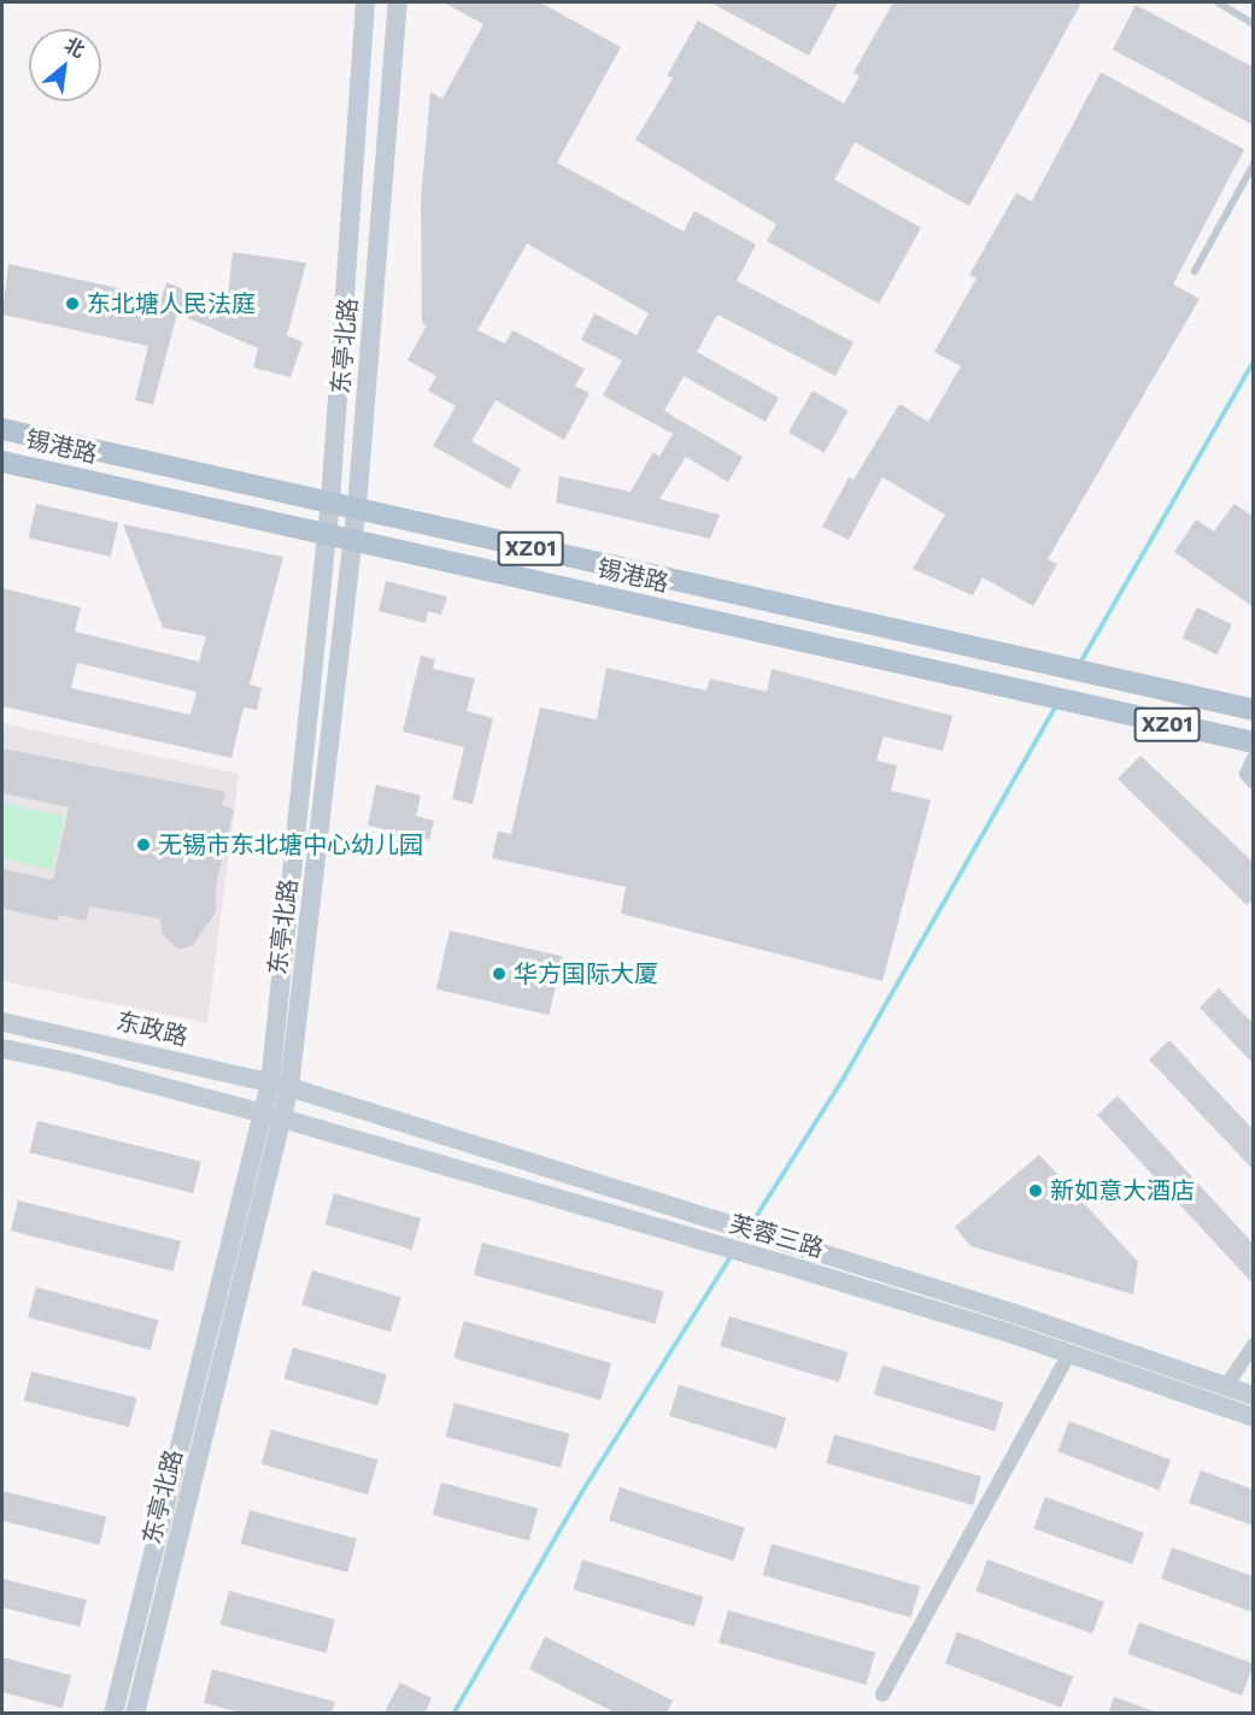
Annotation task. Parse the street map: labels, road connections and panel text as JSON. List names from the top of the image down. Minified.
{"streets":{"main road":["东亭北路","锡港路","XZ01","东政路","芙蓉三路"]},"crossings":[["东亭北路","锡港路"],["东亭北路","东政路"],["东亭北路","芙蓉三路"],["东政路","芙蓉三路"]],"places":["东北塘人民法庭","无锡市东北塘中心幼儿园","华方国际大厦","新如意大酒店"],"north":"top right"}
